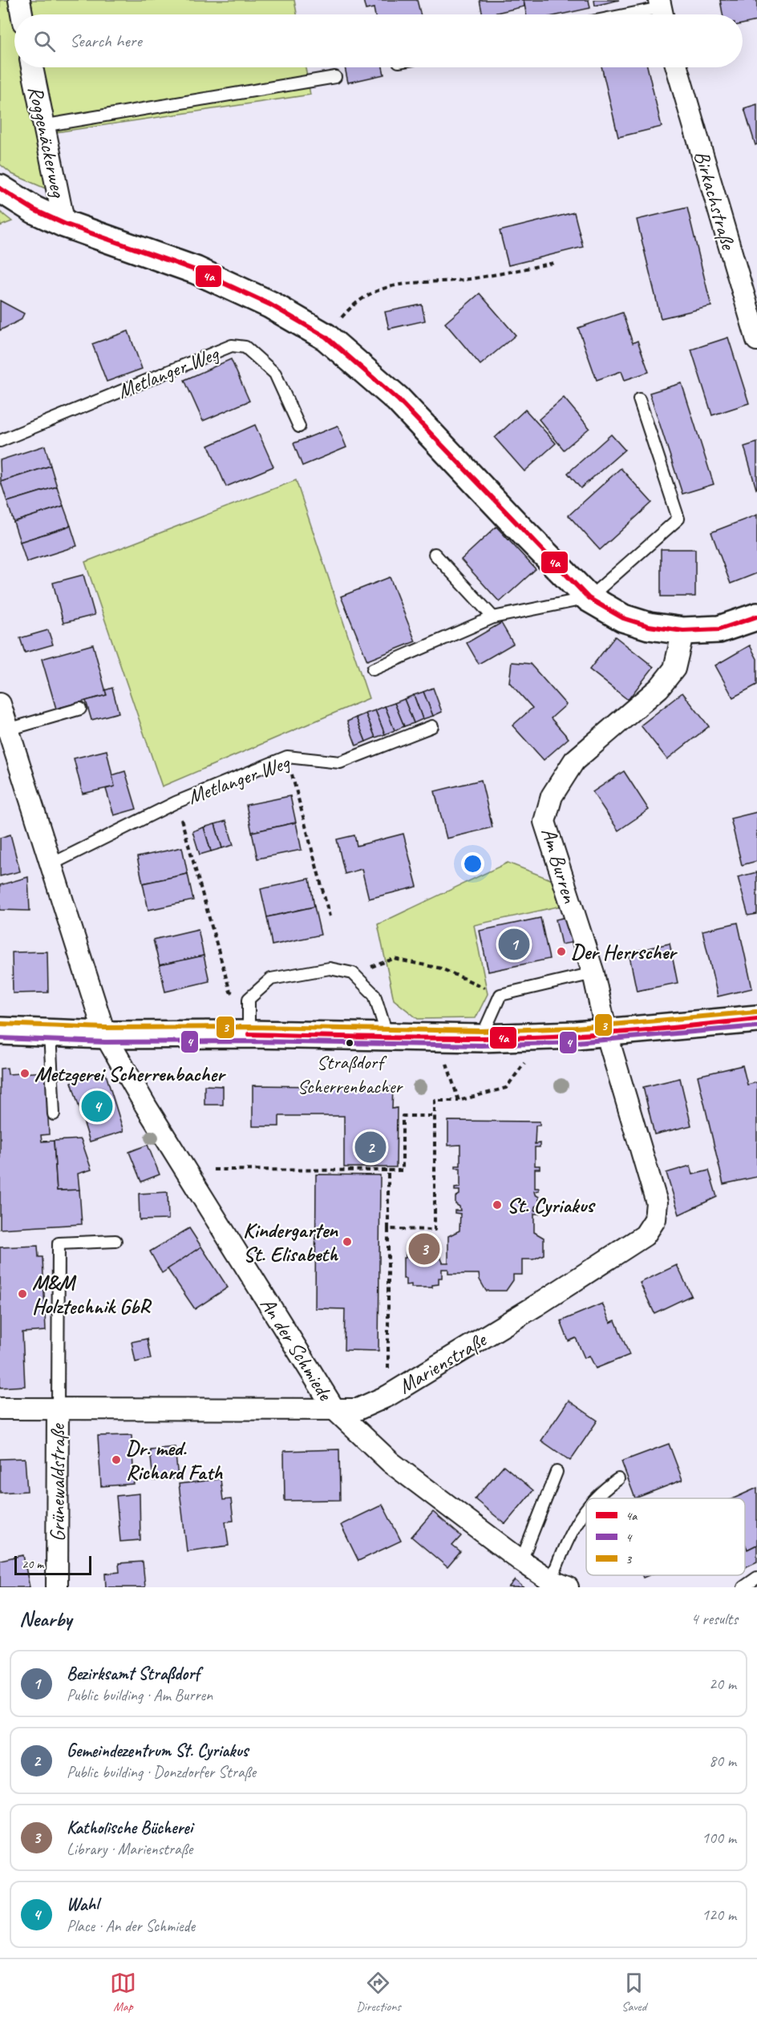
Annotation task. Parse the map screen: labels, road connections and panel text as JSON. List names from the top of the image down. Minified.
{"streets":{"street":["Roggenäckerweg","Birkachstraße","Am Burren","An der Schmiede","Marienstraße","Grünewaldstraße"],"lane":["Metlanger Weg"]},"crossings":[["Am Burren","Marienstraße"],["An der Schmiede","Marienstraße"],["Marienstraße","Grünewaldstraße"]],"places":["Der Herrscher","Straßdorf Scherrenbacher","Metzgerei Scherrenbacher","St. Cyriakus","Kindergarten St. Elisabeth","M&M Holztechnik GbR","Dr. med. Richard Fath"],"lines":["transit line 4a","transit line 3","transit line 4"],"legend":["4a","4","3"],"scale_bar":"20 m","page":{"search":"Search here","pins":["1","4","2","3"],"scale":"20 m","heading":["Nearby","4 results"],"list":[{"mark":"1","name":"Bezirksamt Straßdorf","note":"Public building · Am Burren","value":"20 m"},{"mark":"2","name":"Gemeindezentrum St. Cyriakus","note":"Public building · Donzdorfer Straße","value":"80 m"},{"mark":"3","name":"Katholische Bücherei","note":"Library · Marienstraße","value":"100 m"},{"mark":"4","name":"Wahl","note":"Place · An der Schmiede","value":"120 m"}],"nav":["Map","Directions","Saved"]}}
